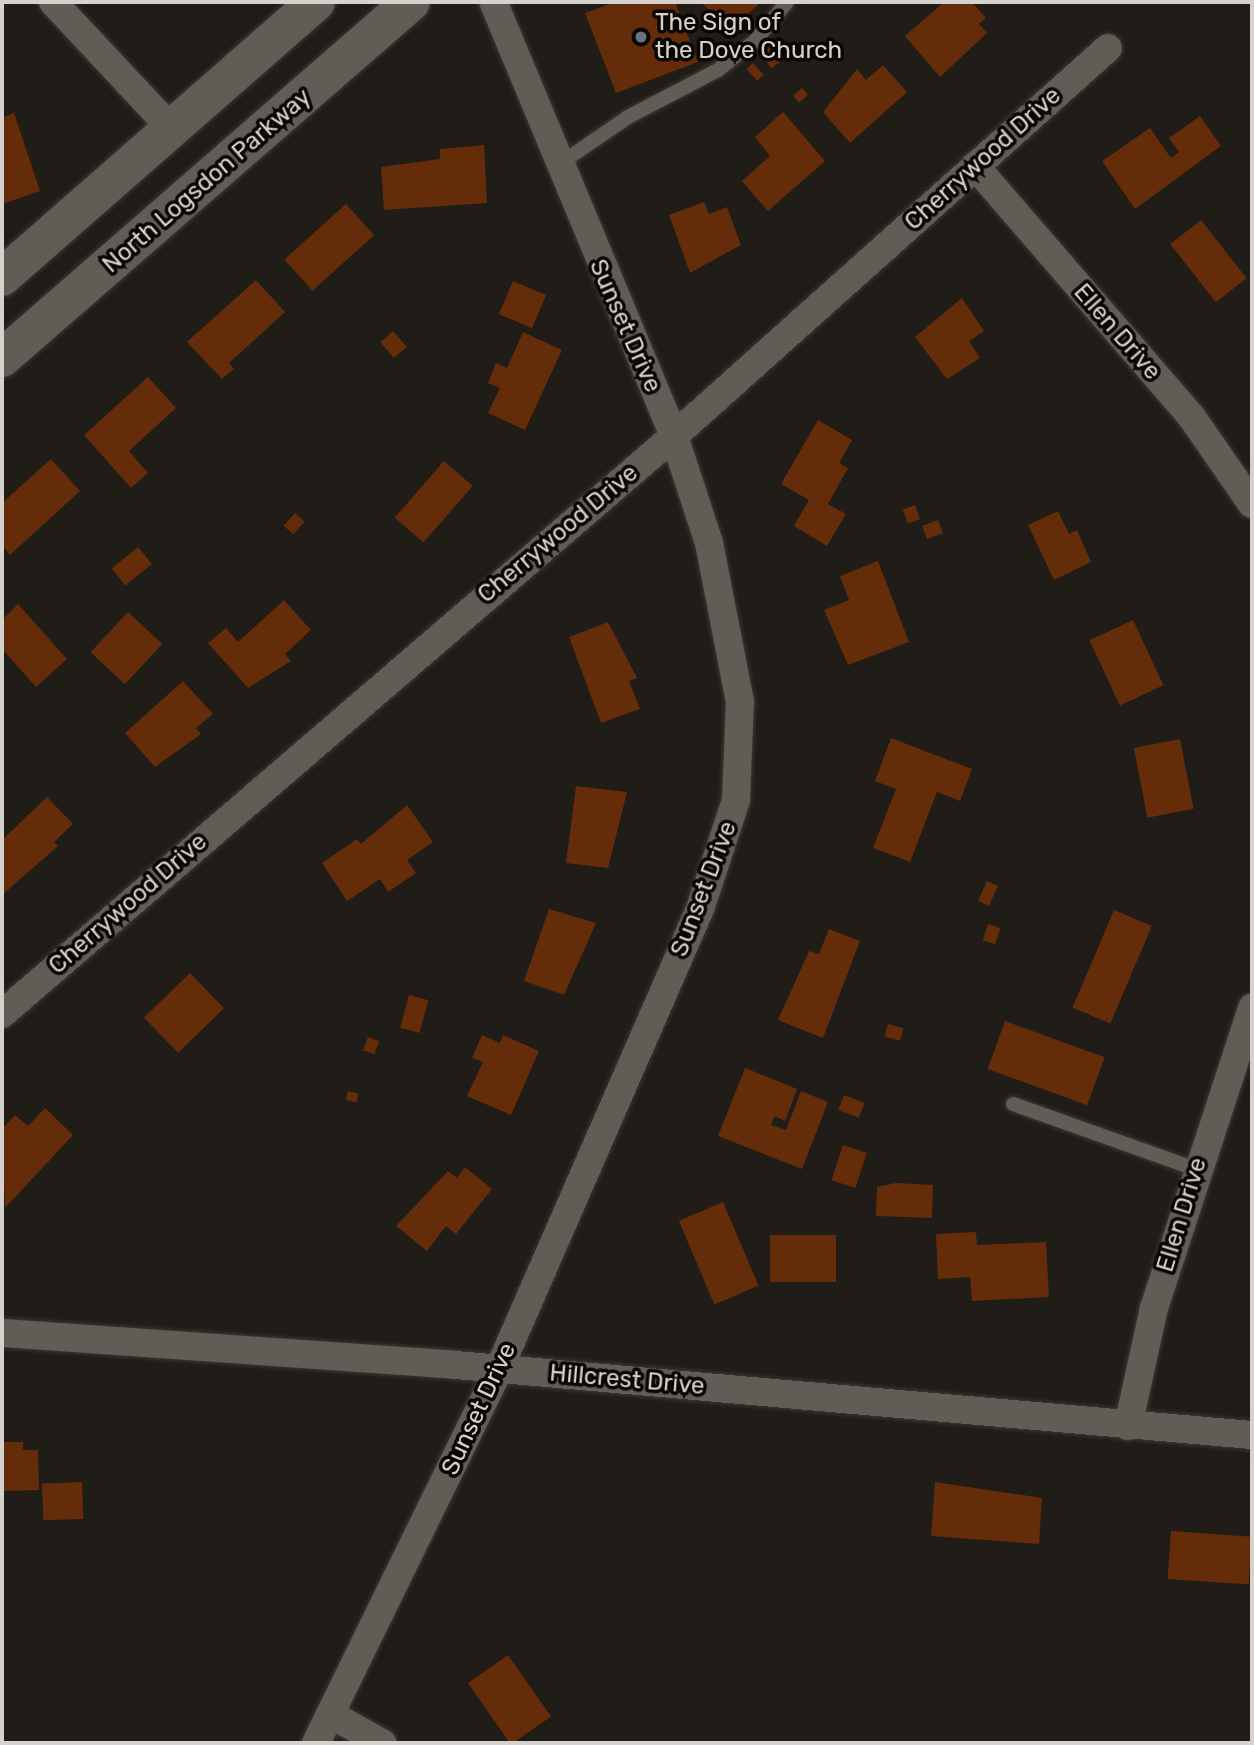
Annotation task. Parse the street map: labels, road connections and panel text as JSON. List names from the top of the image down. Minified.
{"streets":{"main road":["North Logsdon Parkway"],"street":["Cherrywood Drive","Sunset Drive","Ellen Drive","Hillcrest Drive"]},"crossings":[["Cherrywood Drive","Sunset Drive"],["Cherrywood Drive","Ellen Drive"],["Sunset Drive","Hillcrest Drive"],["Ellen Drive","Hillcrest Drive"]],"places":["The Sign of the Dove Church"]}
